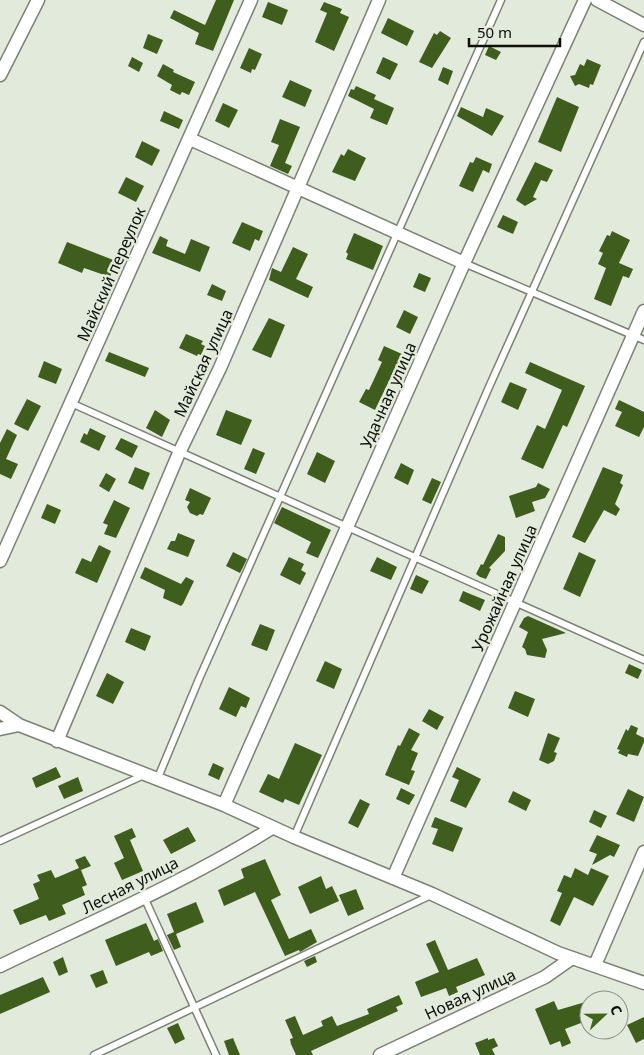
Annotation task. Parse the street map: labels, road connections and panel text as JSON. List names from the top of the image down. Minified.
{"streets":{"street":["Майский переулок","Майская улица","Удачная улица","Урожайная улица","Лесная улица","Новая улица"]},"scale_bar":"50 m","north":"right"}
